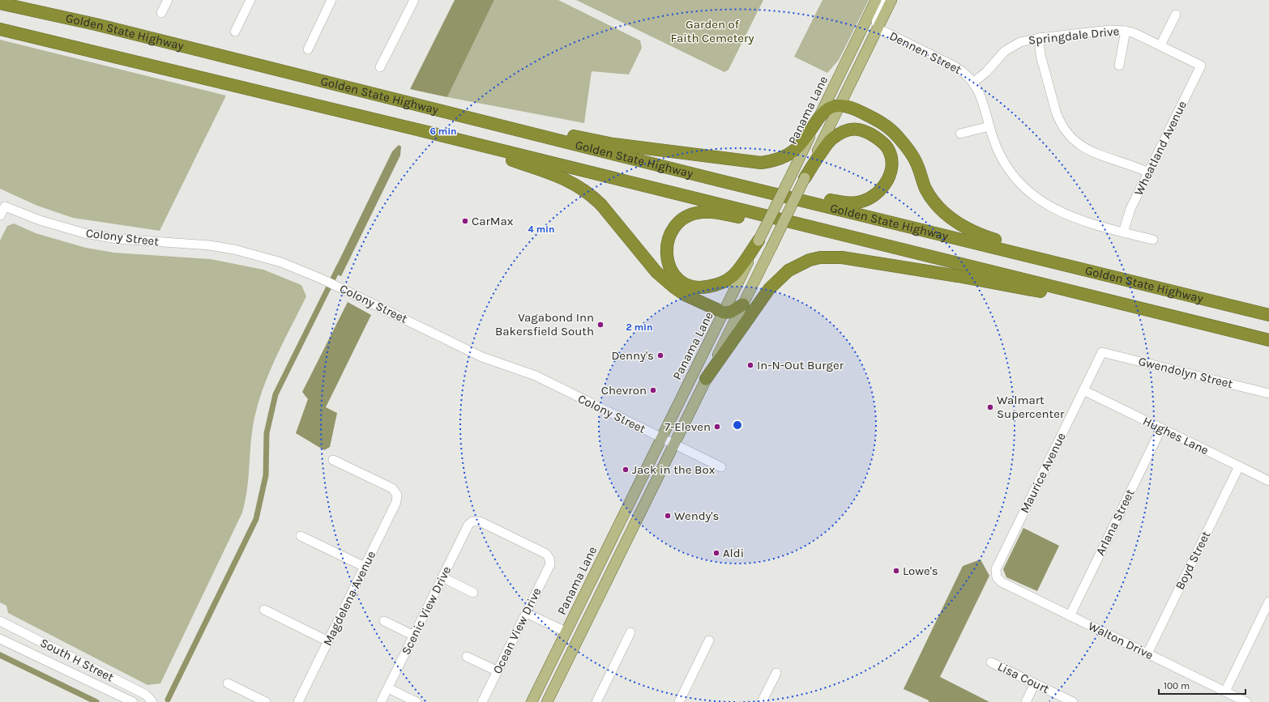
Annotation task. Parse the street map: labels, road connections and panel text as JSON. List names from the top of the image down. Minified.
{"streets":{"highway":["Golden State Highway"],"main road":["Panama Lane"],"street":["Springdale Drive","Dennen Street","Wheatland Avenue","Colony Street","Gwendolyn Street","Hughes Lane","Maurice Avenue","Arlana Street","Boyd Street","Magdelena Avenue","Scenic View Drive","Ocean View Drive","Walton Drive","South H Street","Lisa Court"]},"crossings":[["Springdale Drive","Dennen Street"],["Springdale Drive","Wheatland Avenue"],["Dennen Street","Wheatland Avenue"],["Panama Lane","Colony Street"],["Gwendolyn Street","Maurice Avenue"],["Hughes Lane","Maurice Avenue"],["Hughes Lane","Arlana Street"],["Hughes Lane","Boyd Street"],["Maurice Avenue","Walton Drive"],["Arlana Street","Walton Drive"],["Boyd Street","Walton Drive"],["Scenic View Drive","Ocean View Drive"]],"parks":["Garden of Faith Cemetery"],"places":["CarMax","Vagabond Inn Bakersfield South","Denny's","In-N-Out Burger","Chevron","Walmart Supercenter","7-Eleven","Jack in the Box","Wendy's","Aldi","Lowe's"],"scale_bar":"100 m","rings":["6 min","4 min","2 min"]}
